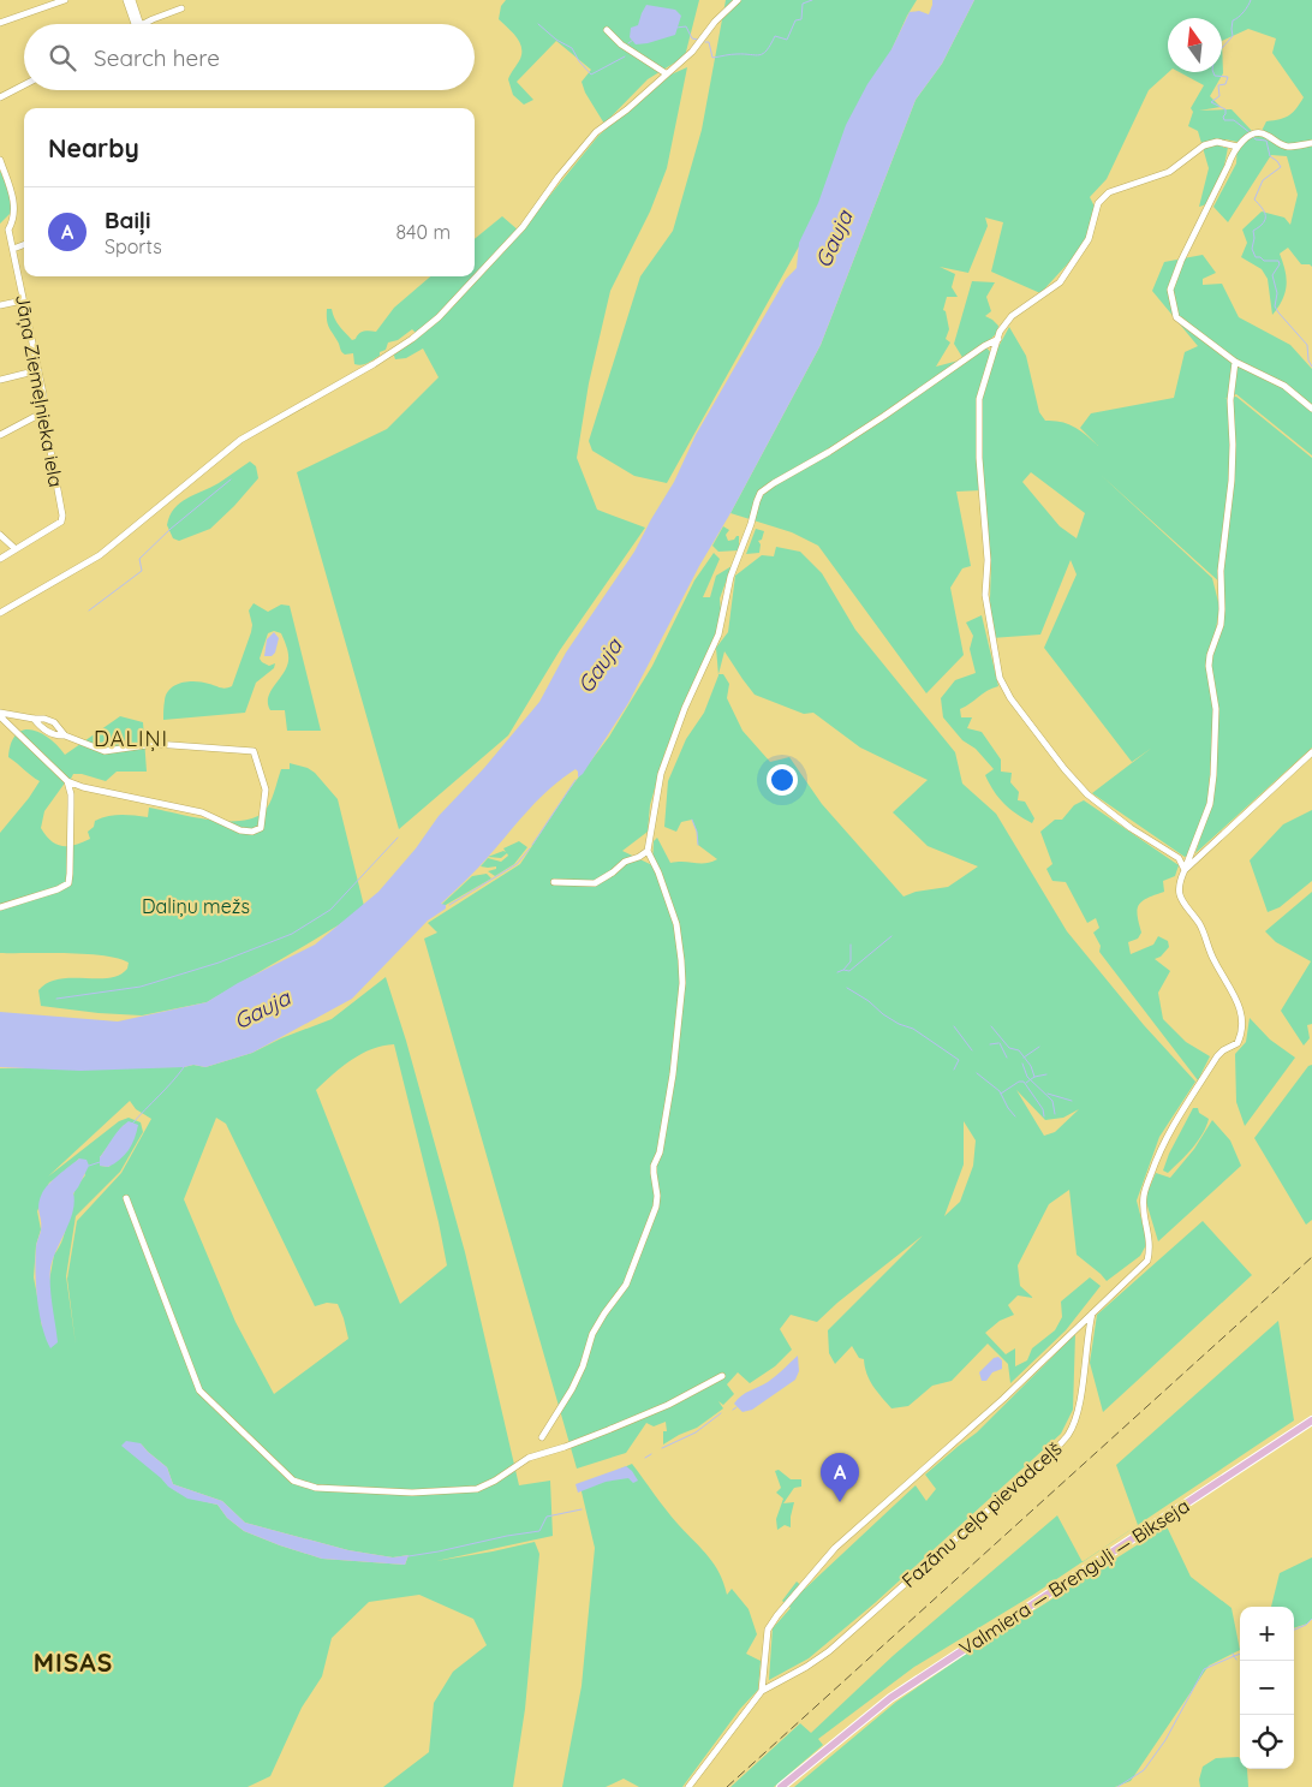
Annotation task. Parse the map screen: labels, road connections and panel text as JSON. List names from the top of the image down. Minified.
{"streets":{"main road":["Valmiera — Brenguļi — Bikseja"],"street":["Jāņa Ziemeļnieka iela","Fazānu ceļa pievadceļš"]},"districts":["DALIŅI","MISAS"],"water":["Gauja"],"parks":["Daliņu mežs"],"north":"top","page":{"search":"Search here","heading":"Nearby","list":[{"mark":"A","name":"Baiļi","note":"Sports","value":"840 m"}],"pins":"A","map_buttons":["+","−"]}}
